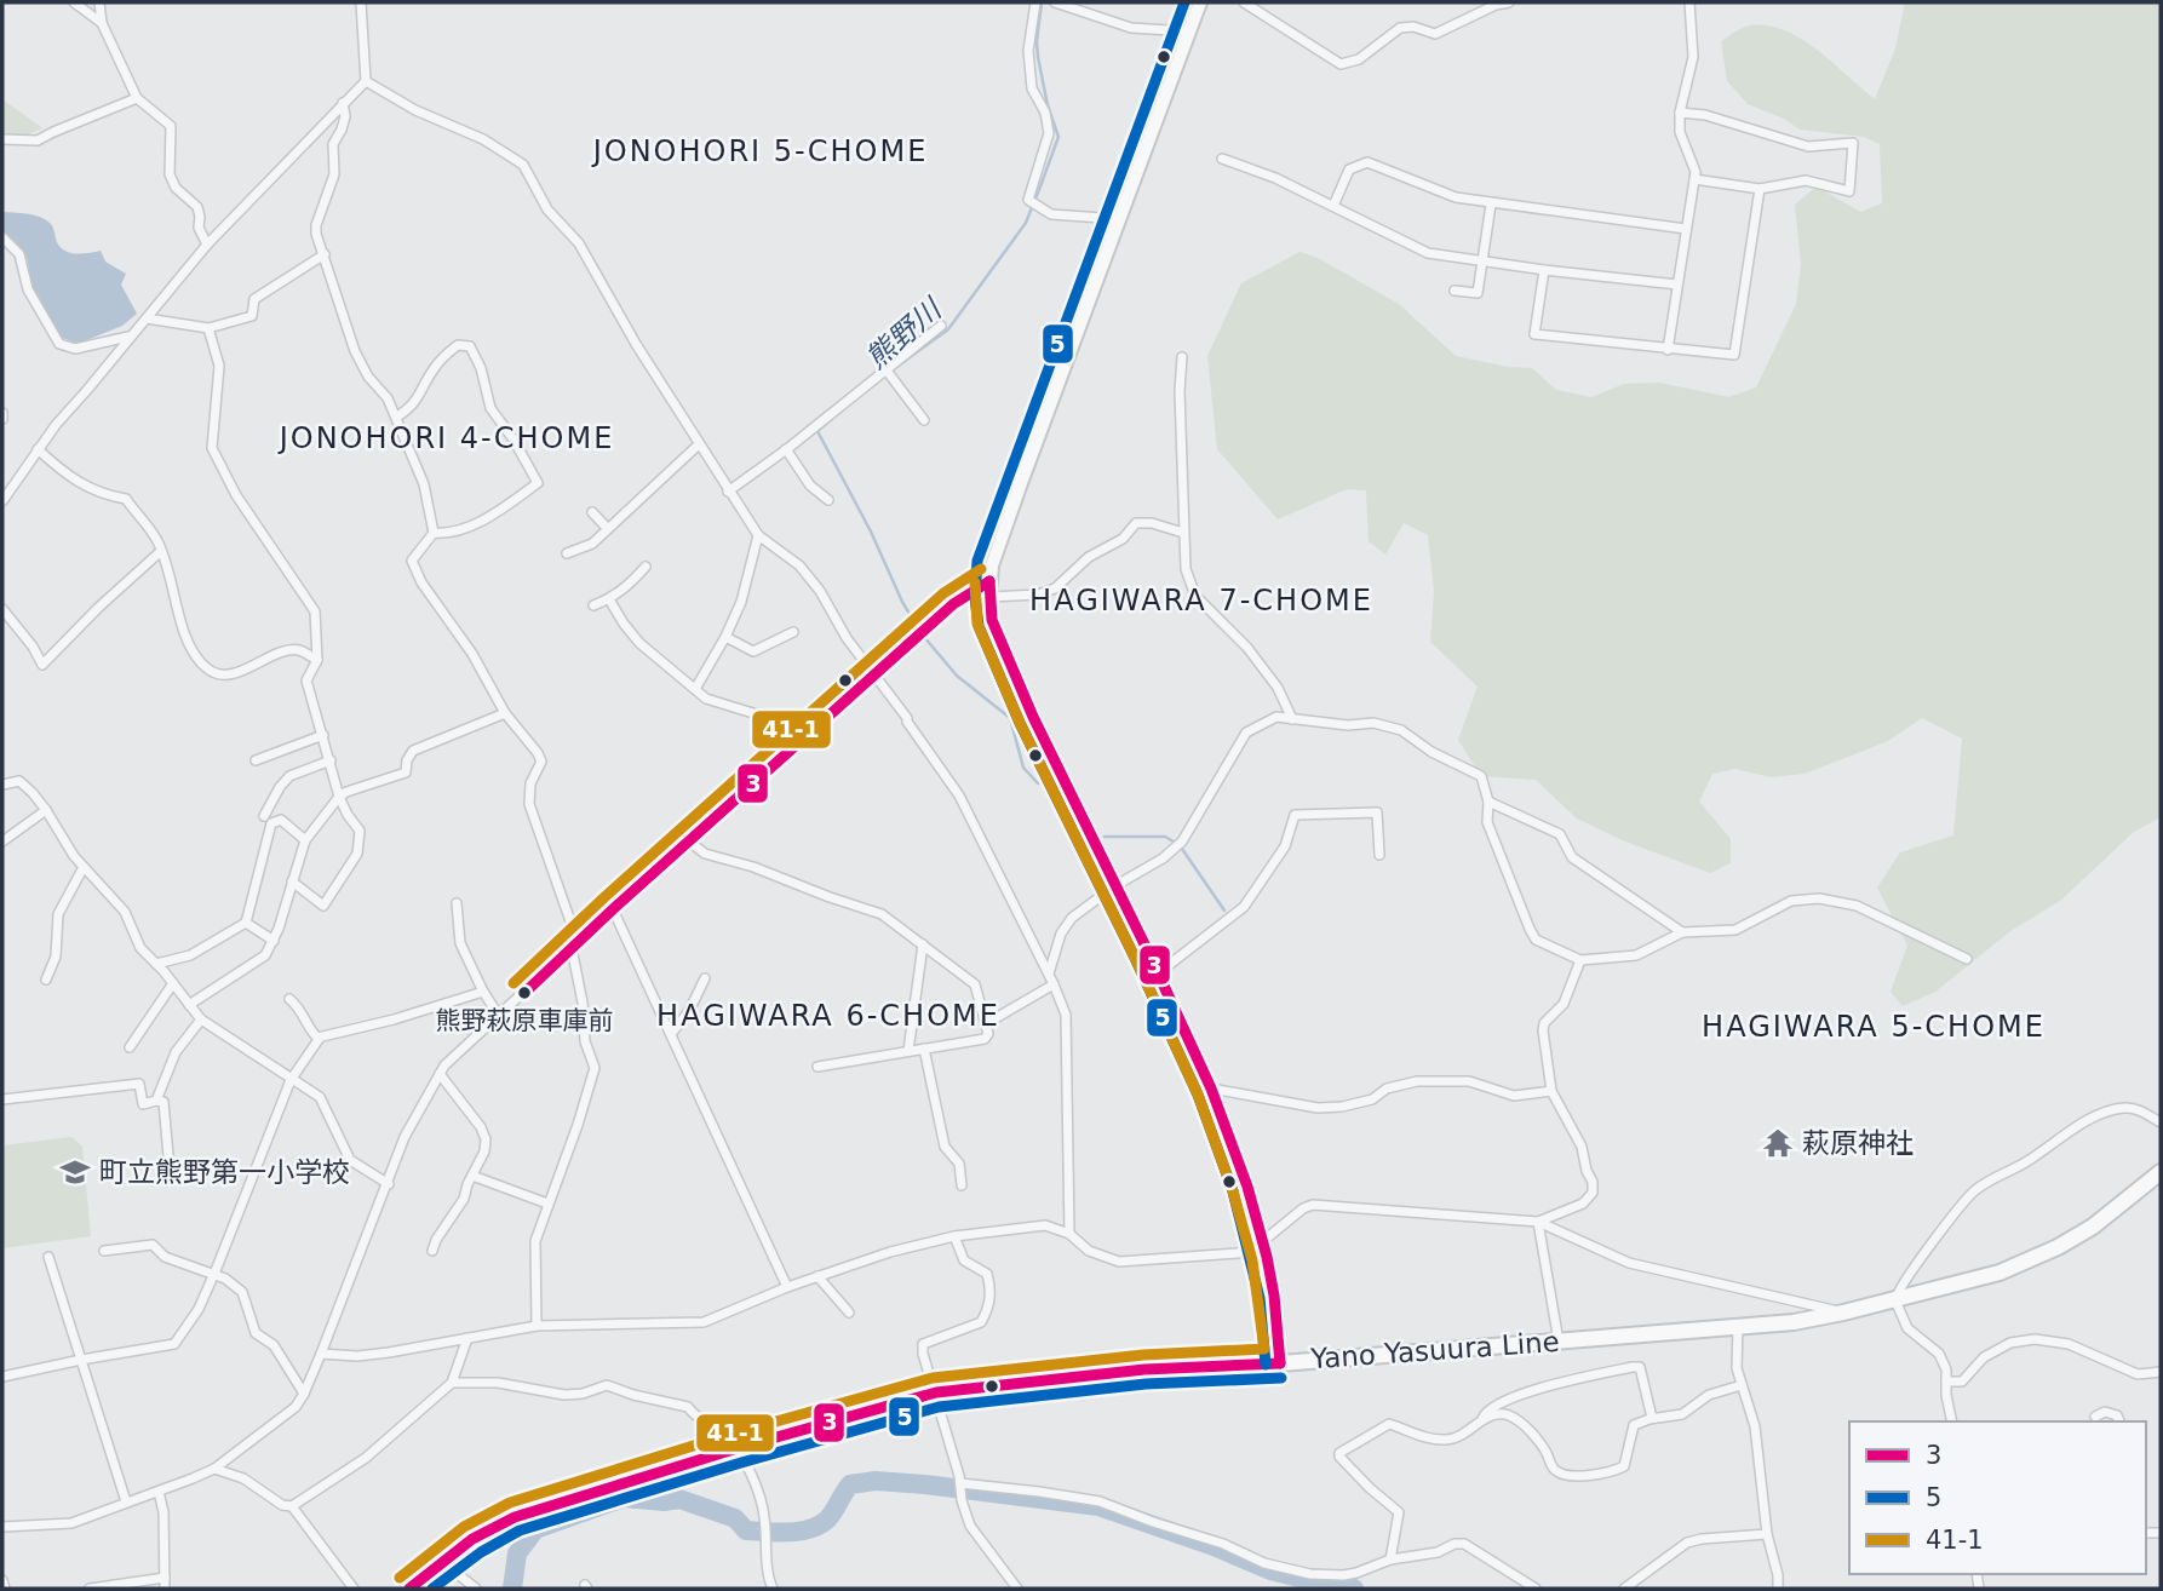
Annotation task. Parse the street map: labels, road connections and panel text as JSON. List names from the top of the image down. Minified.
{"streets":{"main road":["Yano Yasuura Line"]},"districts":["JONOHORI 5-CHOME","JONOHORI 4-CHOME","HAGIWARA 7-CHOME","HAGIWARA 6-CHOME","HAGIWARA 5-CHOME"],"water":["熊野川"],"places":{"other":["熊野萩原車庫前"],"temple":["萩原神社"],"school or university":["町立熊野第一小学校"]},"lines":["transit line 5","transit line 41-1","transit line 3"],"legend":["3","5","41-1"]}
